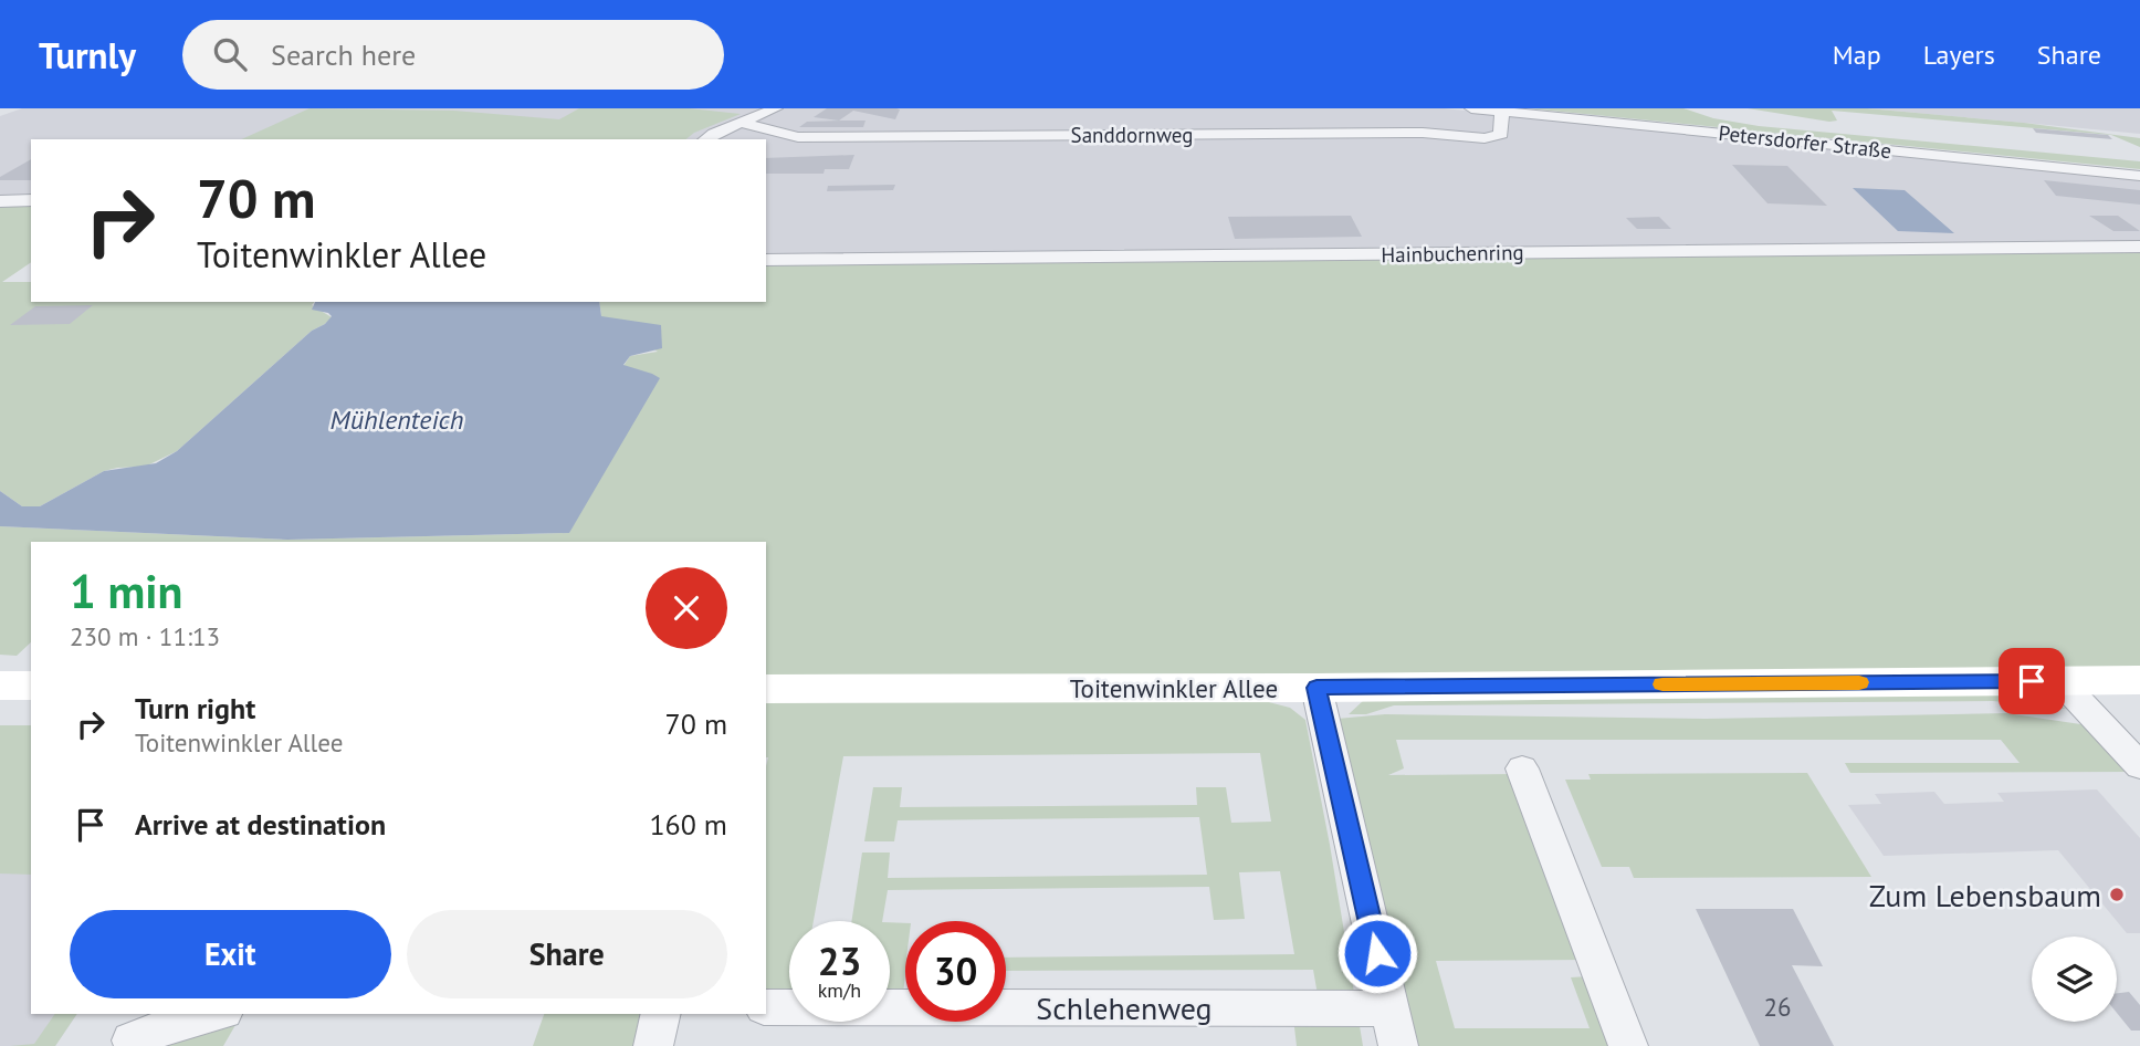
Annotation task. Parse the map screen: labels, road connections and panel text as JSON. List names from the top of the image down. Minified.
{"streets":{"street":["Sanddornweg","Petersdorfer Straße","Hainbuchenring","Toitenwinkler Allee","Schlehenweg"]},"crossings":[["Sanddornweg","Petersdorfer Straße"]],"water":["Mühlenteich"],"places":["Zum Lebensbaum"],"house_numbers":["26"],"page":{"header":"Turnly","search":"Search here","nav":["Map","Layers","Share"],"turn":["70 m","Toitenwinkler Allee"],"heading":["1 min","230 m · 11:13"],"list":[{"name":"Turn right","note":"Toitenwinkler Allee","value":"70 m"},{"name":"Arrive at destination","value":"160 m"}],"buttons":["Exit","Share"],"speed":"23 km/h","limit":"30"}}
